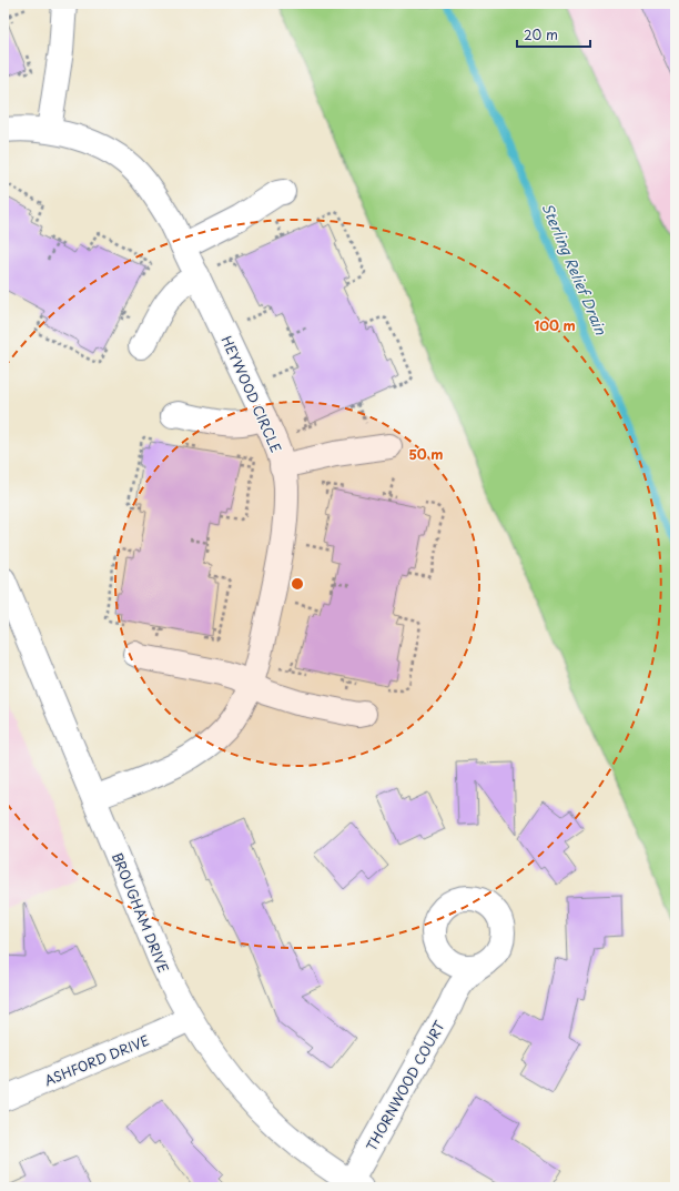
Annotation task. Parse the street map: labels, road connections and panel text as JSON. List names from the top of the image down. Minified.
{"streets":{"street":["HEYWOOD CIRCLE","BROUGHAM DRIVE","ASHFORD DRIVE","THORNWOOD COURT"]},"crossings":[["HEYWOOD CIRCLE","BROUGHAM DRIVE"],["BROUGHAM DRIVE","ASHFORD DRIVE"],["BROUGHAM DRIVE","THORNWOOD COURT"]],"water":["Sterling Relief Drain"],"scale_bar":"20 m","rings":["100 m","50 m"]}
